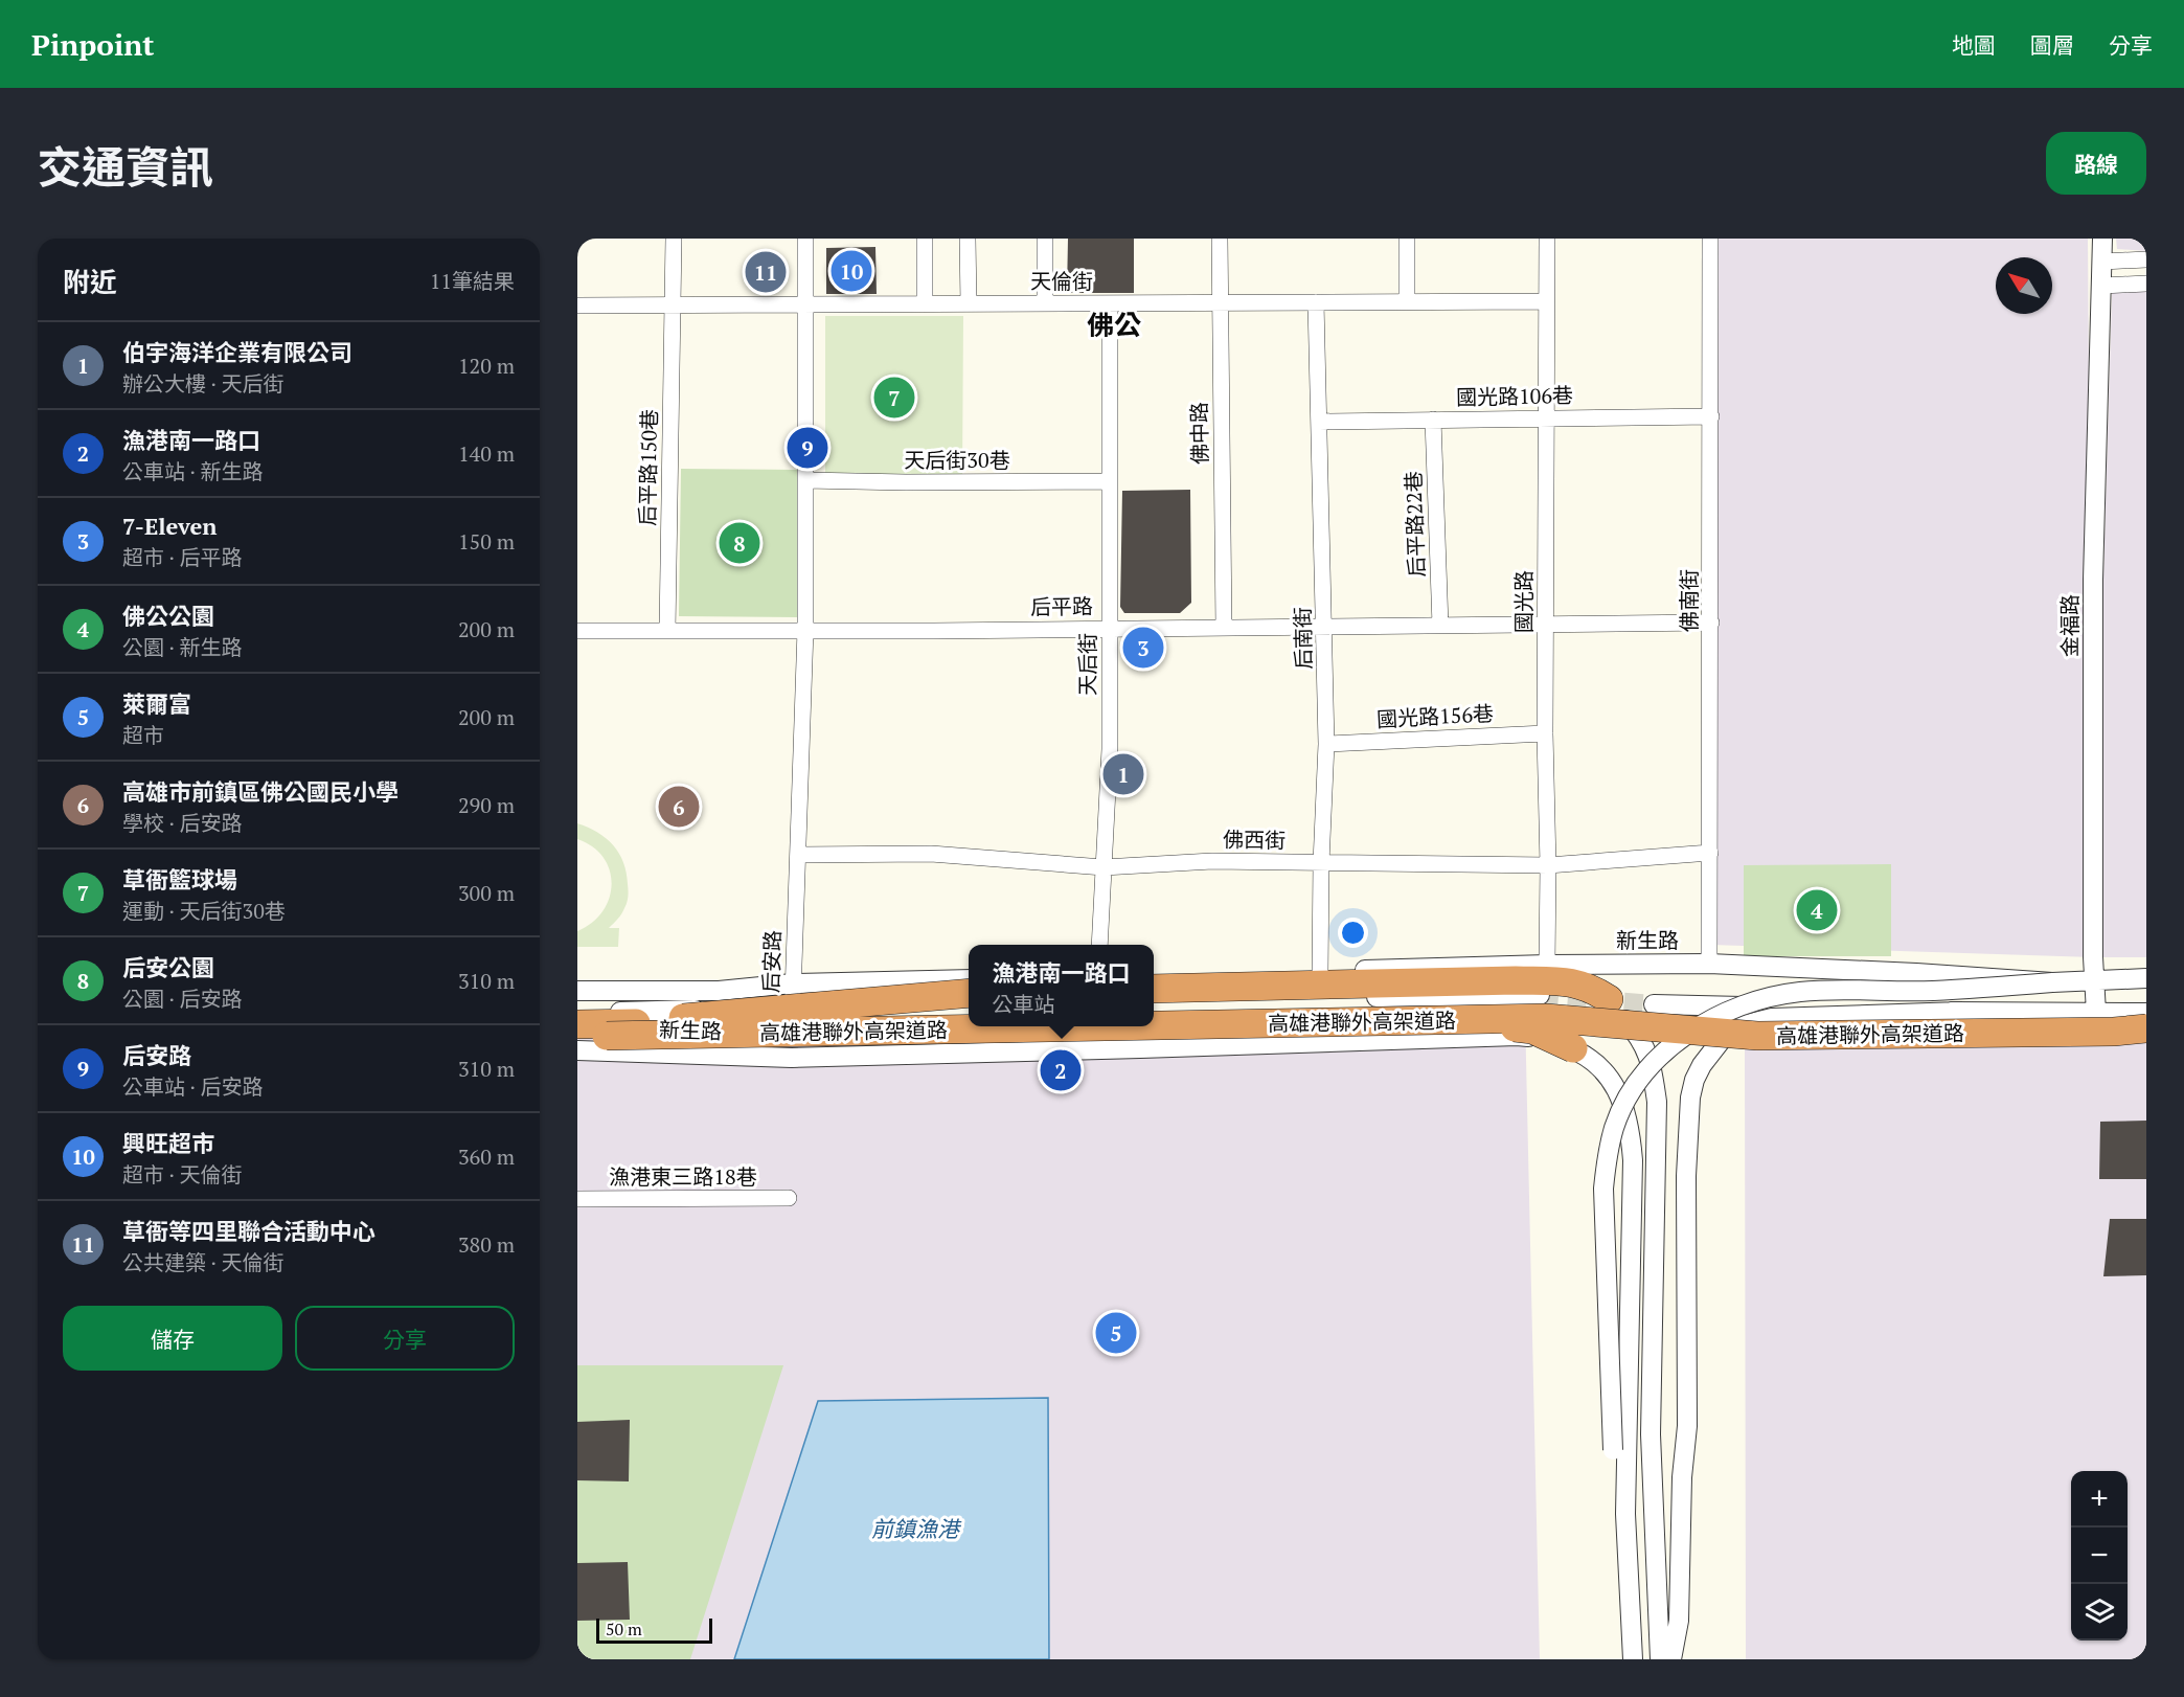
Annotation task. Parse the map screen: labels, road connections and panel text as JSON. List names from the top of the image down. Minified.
{"streets":{"highway":["高雄港聯外高架道路"],"street":["天倫街","國光路106巷","佛中路","天后街30巷","后平路150巷","后平路22巷","佛南街","國光路","后平路","金福路","后南街","天后街","國光路156巷","佛西街","新生路","后安路","漁港東三路18巷"]},"crossings":[["天倫街","佛中路"],["天倫街","后平路150巷"],["天倫街","國光路"],["天倫街","后南街"],["天倫街","天后街"],["天倫街","后安路"],["國光路106巷","后平路22巷"],["國光路106巷","佛南街"],["國光路106巷","國光路"],["國光路106巷","后南街"],["佛中路","后平路"],["天后街30巷","天后街"],["天后街30巷","后安路"],["后平路150巷","后平路"],["后平路22巷","后平路"],["佛南街","后平路"],["佛南街","佛西街"],["佛南街","新生路"],["國光路","后平路"],["國光路","國光路156巷"],["國光路","佛西街"],["國光路","新生路"],["后平路","后南街"],["后平路","天后街"],["后平路","后安路"],["金福路","新生路"],["后南街","國光路156巷"],["后南街","佛西街"],["后南街","新生路"],["天后街","佛西街"],["佛西街","后安路"],["新生路","后安路"]],"districts":["佛公"],"water":["前鎮漁港"],"scale_bar":"50 m","north":"top left","page":{"header":"Pinpoint","nav":["地圖","圖層","分享"],"title":"交通資訊","buttons":["路線",["儲存","分享"]],"heading":["附近","11筆結果"],"pins":["10","11","7","9","8","3","1","6","4","2","5"],"list":[{"mark":"1","name":"伯宇海洋企業有限公司","note":"辦公大樓 · 天后街","value":"120 m"},{"mark":"2","name":"漁港南一路口","note":"公車站 · 新生路","value":"140 m"},{"mark":"3","name":"7-Eleven","note":"超市 · 后平路","value":"150 m"},{"mark":"4","name":"佛公公園","note":"公園 · 新生路","value":"200 m"},{"mark":"5","name":"萊爾富","note":"超市","value":"200 m"},{"mark":"6","name":"高雄市前鎮區佛公國民小學","note":"學校 · 后安路","value":"290 m"},{"mark":"7","name":"草衙籃球場","note":"運動 · 天后街30巷","value":"300 m"},{"mark":"8","name":"后安公園","note":"公園 · 后安路","value":"310 m"},{"mark":"9","name":"后安路","note":"公車站 · 后安路","value":"310 m"},{"mark":"10","name":"興旺超市","note":"超市 · 天倫街","value":"360 m"},{"mark":"11","name":"草衙等四里聯合活動中心","note":"公共建築 · 天倫街","value":"380 m"}],"popup":["漁港南一路口","公車站"],"map_buttons":["+","−"],"scale":"50 m"}}
